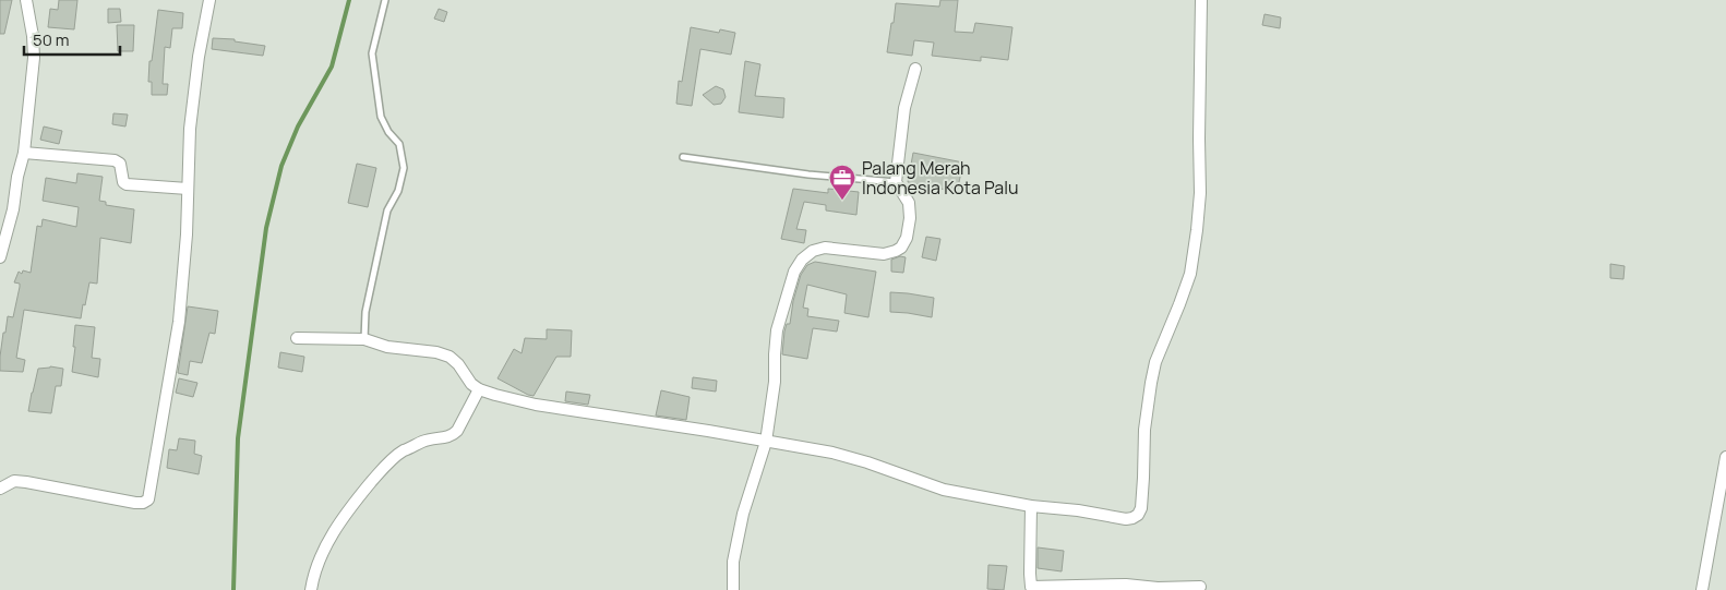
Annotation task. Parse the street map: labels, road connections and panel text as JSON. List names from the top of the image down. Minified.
{"places":{"office":["Palang Merah Indonesia Kota Palu"]},"scale_bar":"50 m"}
